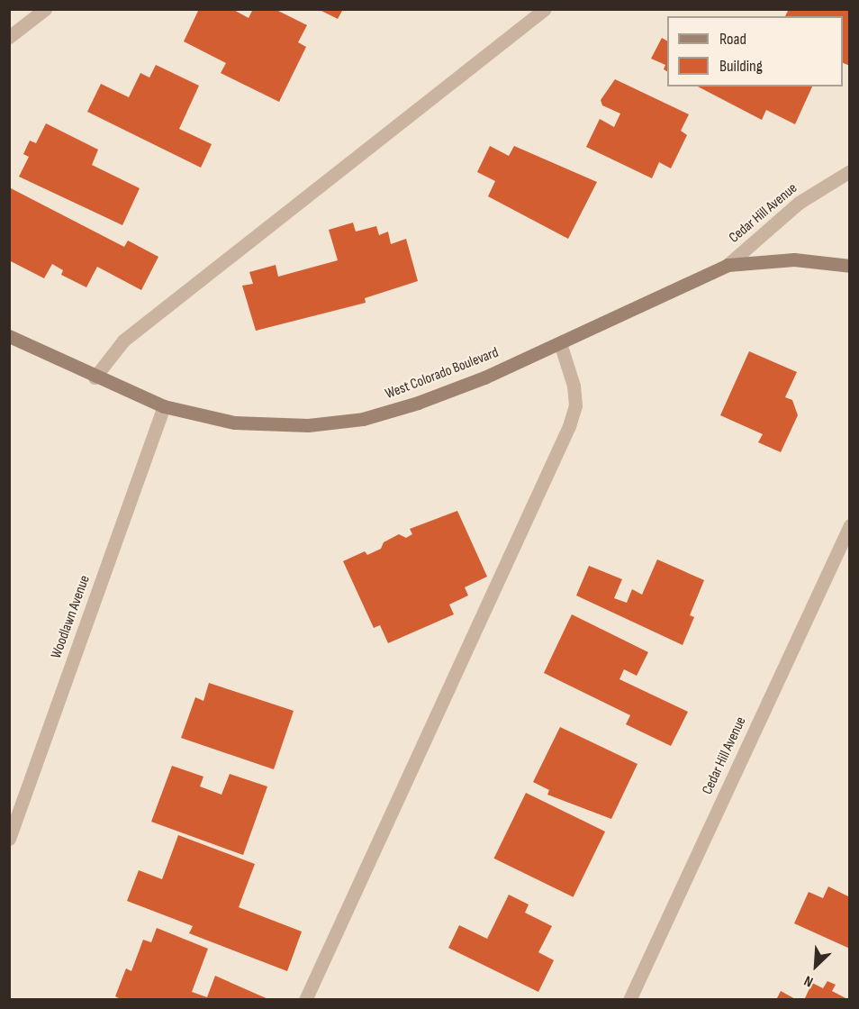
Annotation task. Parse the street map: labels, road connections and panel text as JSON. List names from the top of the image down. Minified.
{"streets":{"street":["Cedar Hill Avenue","West Colorado Boulevard","Woodlawn Avenue"]},"crossings":[["Cedar Hill Avenue","West Colorado Boulevard"],["West Colorado Boulevard","Woodlawn Avenue"]],"legend":["Road","Building"],"north":"bottom left"}
